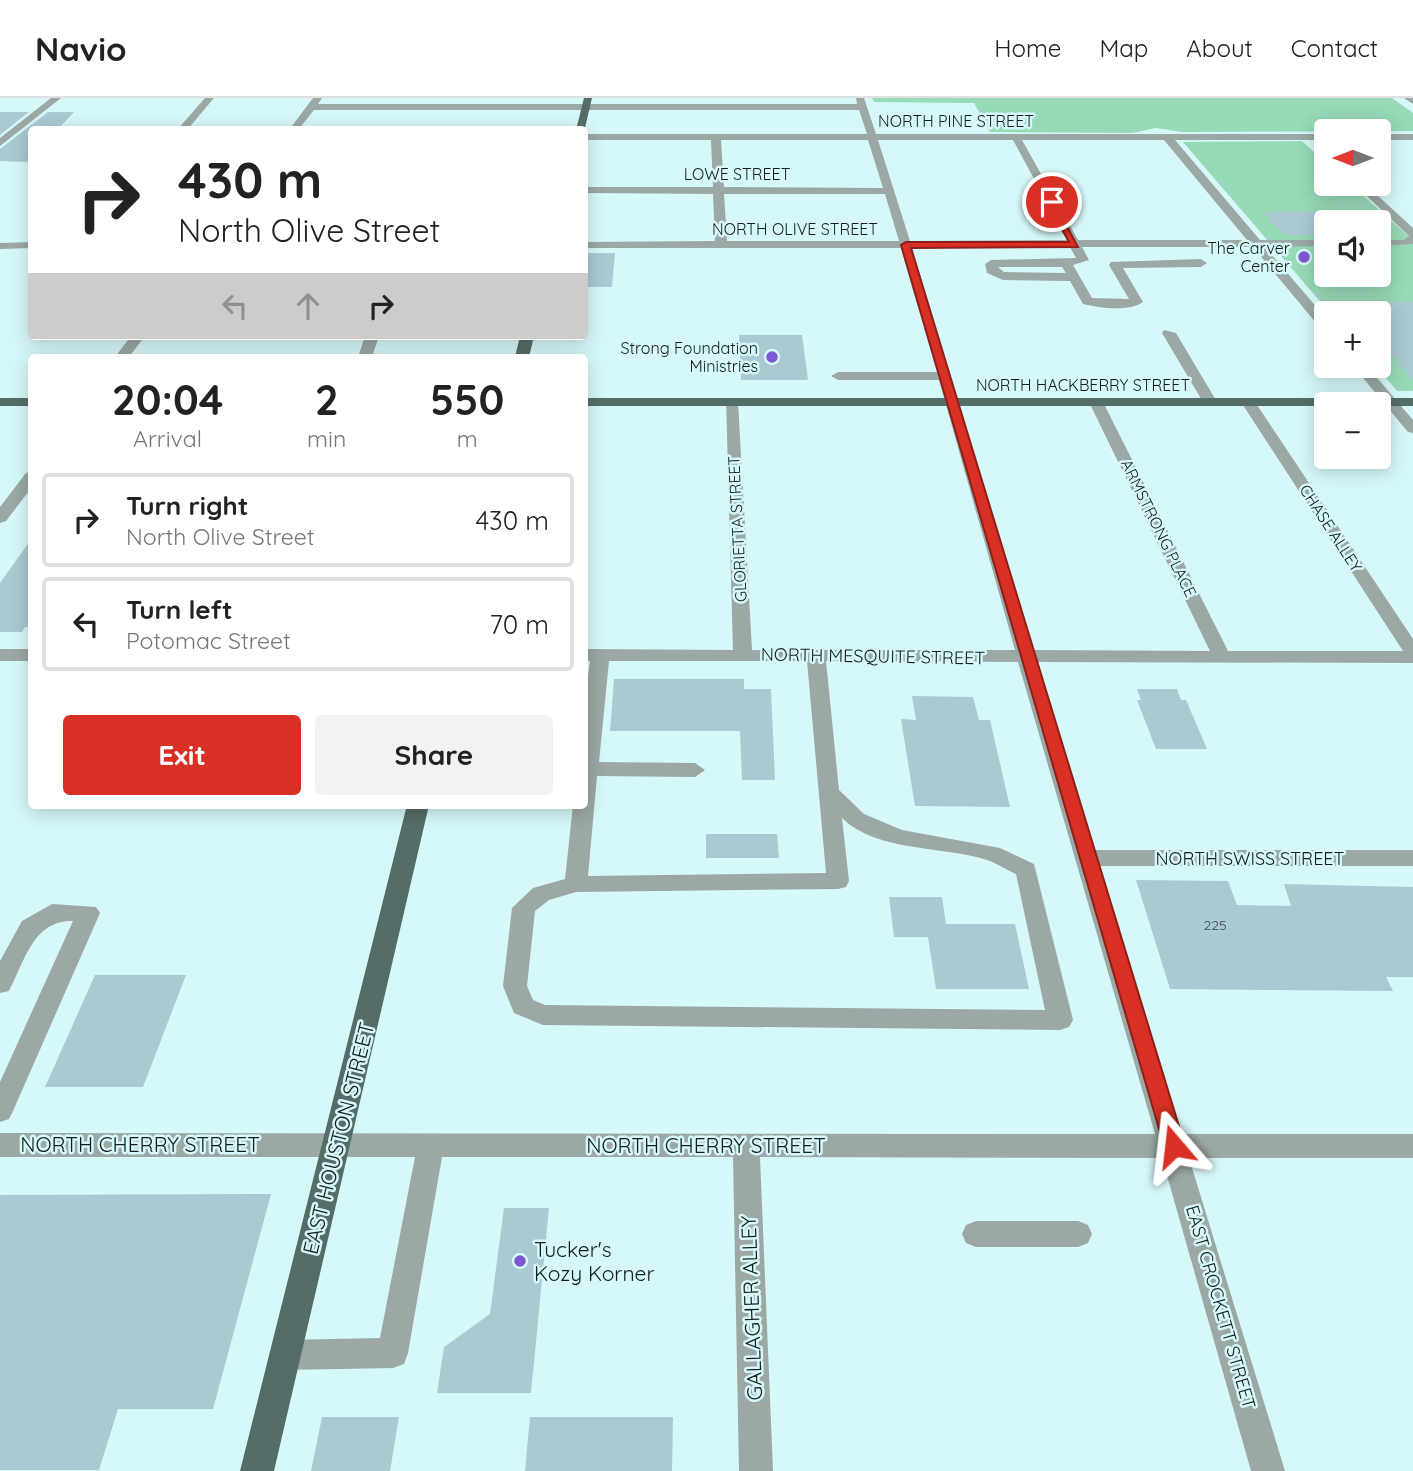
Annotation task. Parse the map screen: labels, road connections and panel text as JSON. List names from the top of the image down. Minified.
{"streets":{"main road":["NORTH HACKBERRY STREET","EAST HOUSTON STREET"],"street":["NORTH PINE STREET","LOWE STREET","NORTH OLIVE STREET","ARMSTRONG PLACE","CHASE ALLEY","GLORIETTA STREET","NORTH MESQUITE STREET","NORTH SWISS STREET","NORTH CHERRY STREET","EAST CROCKETT STREET","GALLAGHER ALLEY"]},"crossings":[["NORTH PINE STREET","EAST CROCKETT STREET"],["LOWE STREET","EAST CROCKETT STREET"],["NORTH OLIVE STREET","EAST CROCKETT STREET"],["NORTH HACKBERRY STREET","ARMSTRONG PLACE"],["NORTH HACKBERRY STREET","CHASE ALLEY"],["NORTH HACKBERRY STREET","GLORIETTA STREET"],["NORTH HACKBERRY STREET","EAST CROCKETT STREET"],["ARMSTRONG PLACE","NORTH MESQUITE STREET"],["CHASE ALLEY","NORTH MESQUITE STREET"],["GLORIETTA STREET","NORTH MESQUITE STREET"],["NORTH MESQUITE STREET","EAST CROCKETT STREET"],["NORTH SWISS STREET","EAST CROCKETT STREET"],["EAST HOUSTON STREET","NORTH CHERRY STREET"],["NORTH CHERRY STREET","EAST CROCKETT STREET"],["NORTH CHERRY STREET","GALLAGHER ALLEY"]],"places":["The Carver Center","Strong Foundation Ministries","Tucker's Kozy Korner"],"house_numbers":["225"],"north":"left","page":{"header":"Navio","nav":["Home","Map","About","Contact"],"map_buttons":["+","−"],"turn":["430 m","North Olive Street"],"eta":["20:04","Arrival","2","min","550","m"],"list":[{"name":"Turn right","note":"North Olive Street","value":"430 m"},{"name":"Turn left","note":"Potomac Street","value":"70 m"}],"buttons":["Exit","Share"]}}
